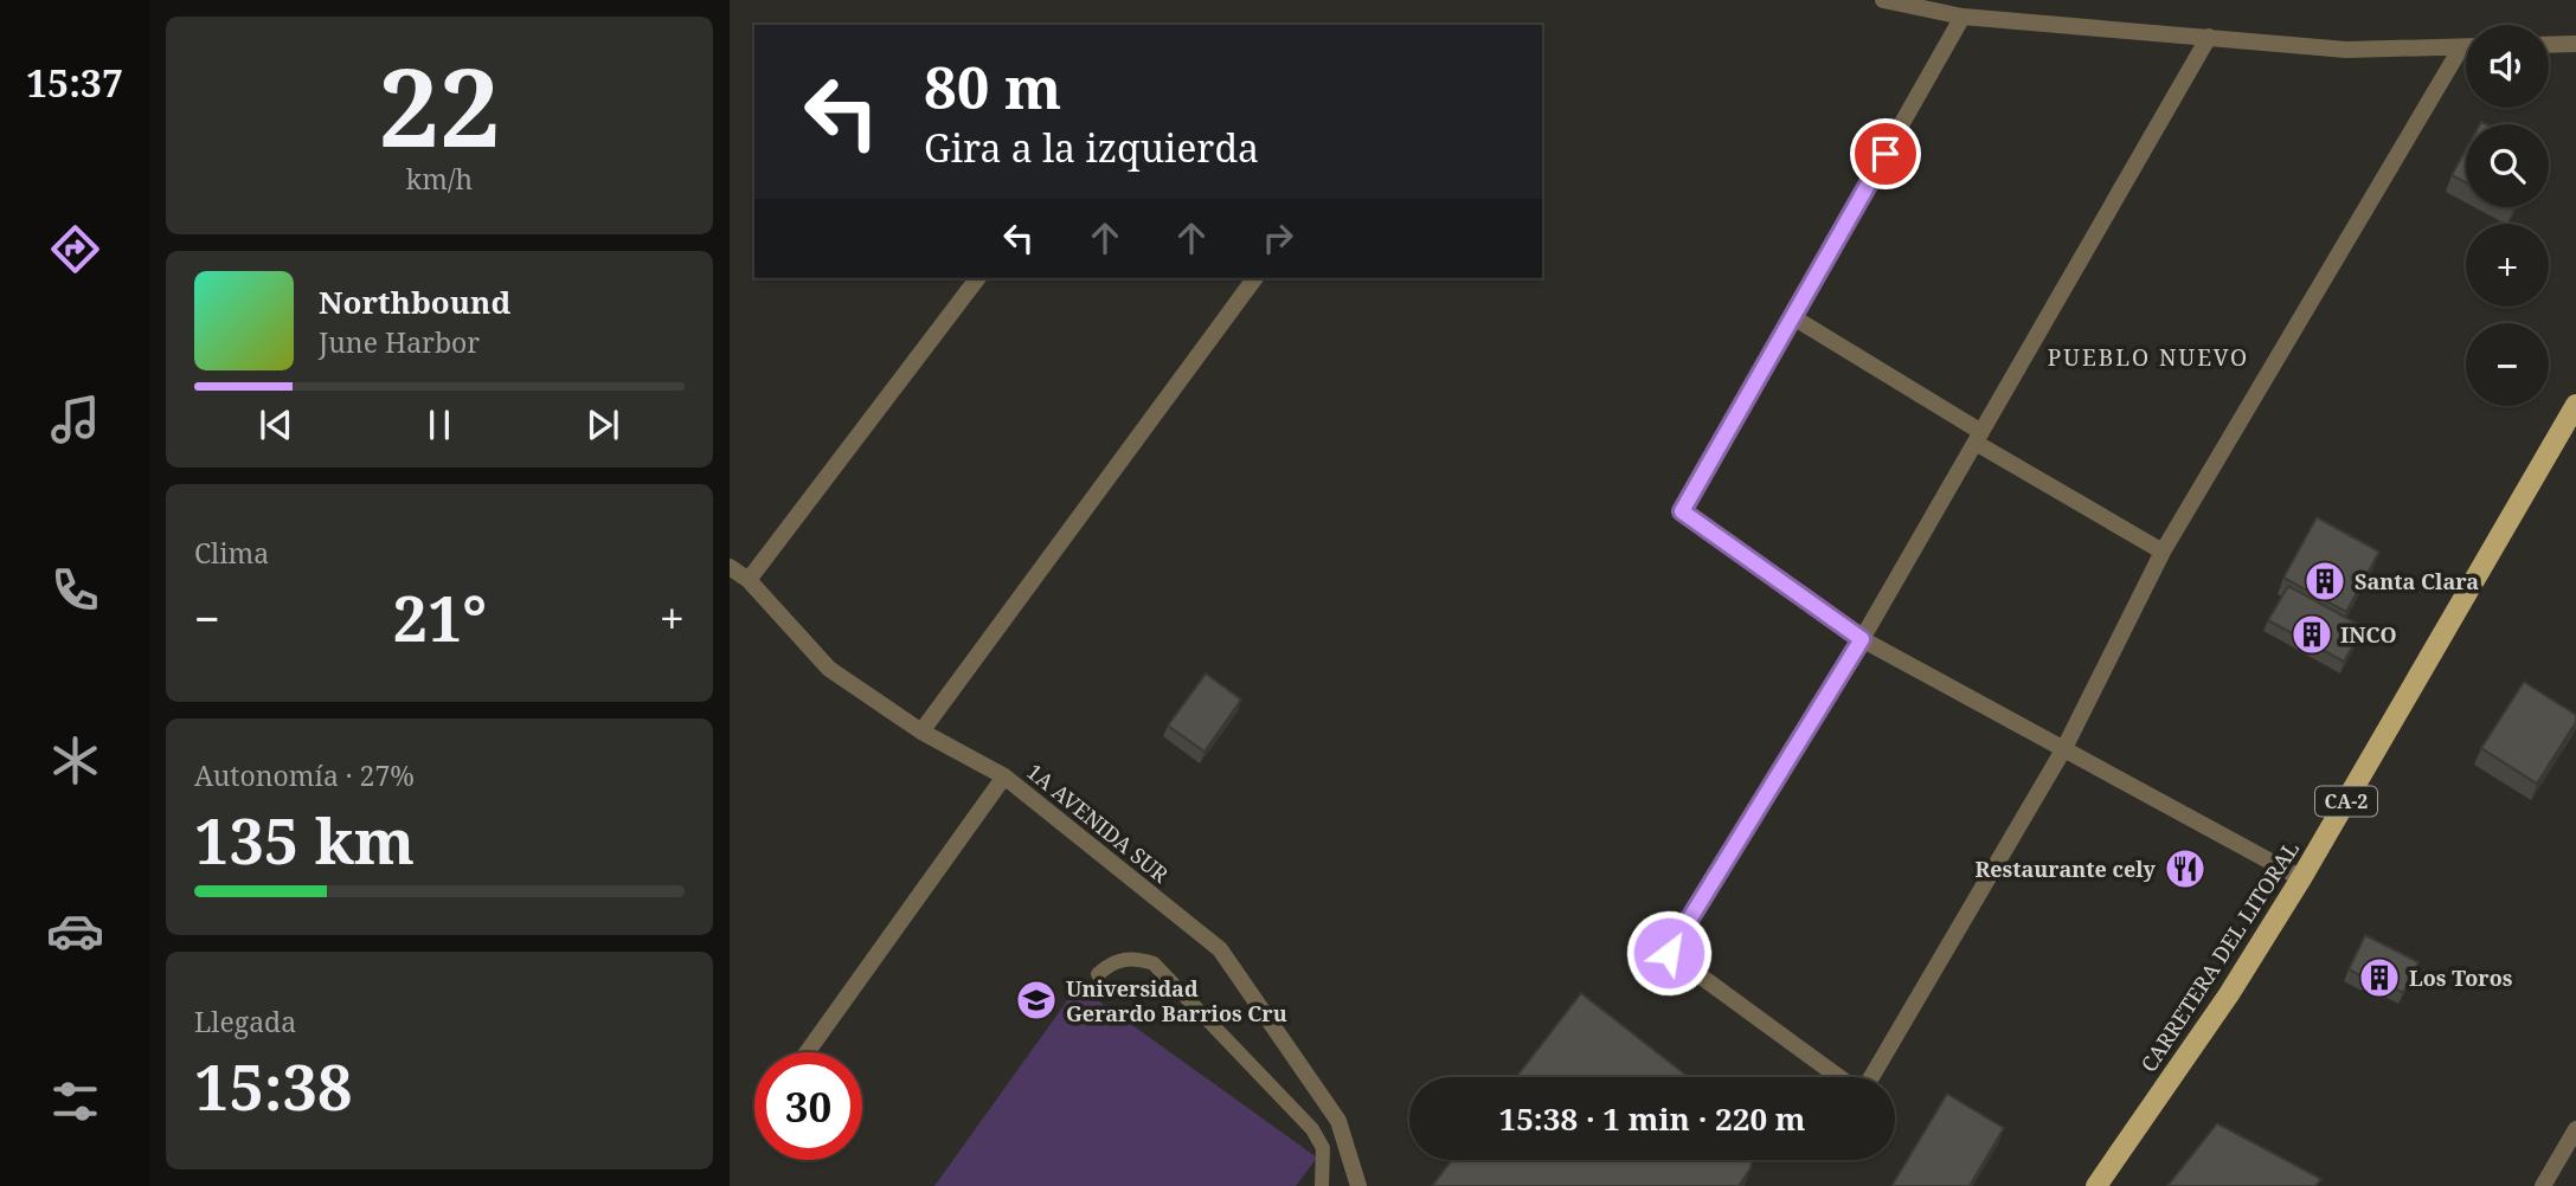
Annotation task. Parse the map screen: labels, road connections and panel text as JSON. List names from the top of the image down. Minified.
{"streets":{"main road":["CA-2","CARRETERA DEL LITORAL"],"street":["1A AVENIDA SUR"]},"districts":["PUEBLO NUEVO"],"places":{"building":["Santa Clara","INCO","Los Toros"],"restaurant":["Restaurante cely"],"school or university":["Universidad Gerardo Barrios Cru"]},"page":{"tabs":"15:37","tile":[["22","km/h"],"Clima",["Autonomía · 27%","135 km"],["Llegada","15:38"]],"map_buttons":["+","−"],"turn":["80 m","Gira a la izquierda"],"song":["Northbound","June Harbor"],"heat":["−","21°","+"],"limit":"30","trip":"15:38 · 1 min · 220 m"}}
